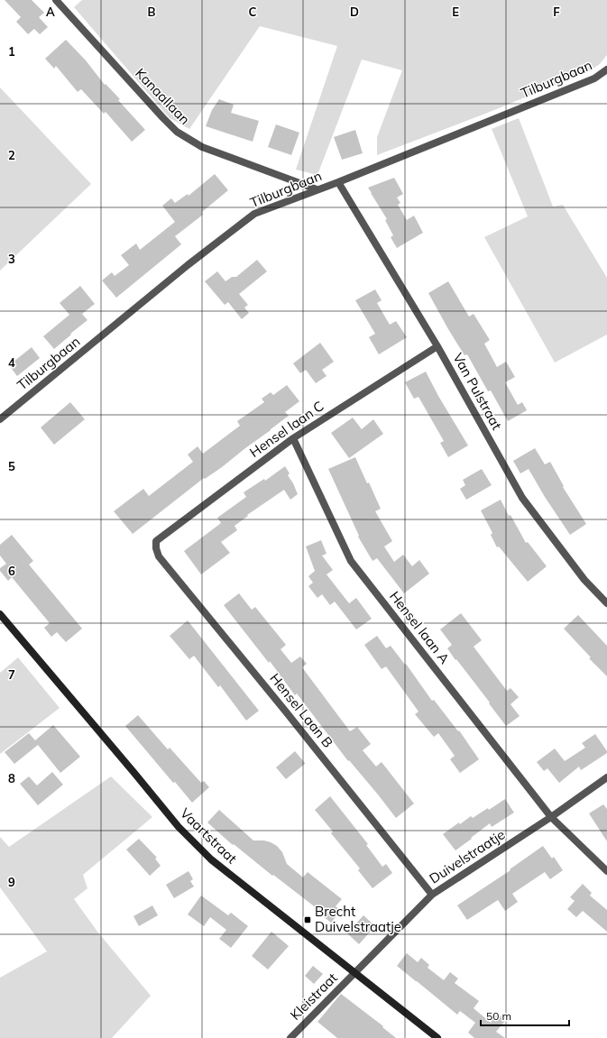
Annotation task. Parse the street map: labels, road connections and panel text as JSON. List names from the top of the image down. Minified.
{"streets":{"main road":["Vaartstraat"],"street":["Tilburgbaan","Kanaallaan","Van Pulstraat","Hensel laan C","Hensel laan A","Hensel Laan B","Duivelstraatje","Kleistraat"]},"crossings":[["Tilburgbaan","Kanaallaan"],["Tilburgbaan","Van Pulstraat"],["Van Pulstraat","Hensel laan C"],["Hensel laan C","Hensel laan A"],["Hensel laan C","Hensel Laan B"],["Hensel laan A","Duivelstraatje"],["Hensel Laan B","Duivelstraatje"],["Vaartstraat","Duivelstraatje"],["Vaartstraat","Kleistraat"],["Duivelstraatje","Kleistraat"]],"places":{"transit":["Brecht Duivelstraatje"]},"scale_bar":"50 m","grid":{"columns":["A","B","C","D","E","F"],"rows":["1","2","3","4","5","6","7","8","9"]}}
